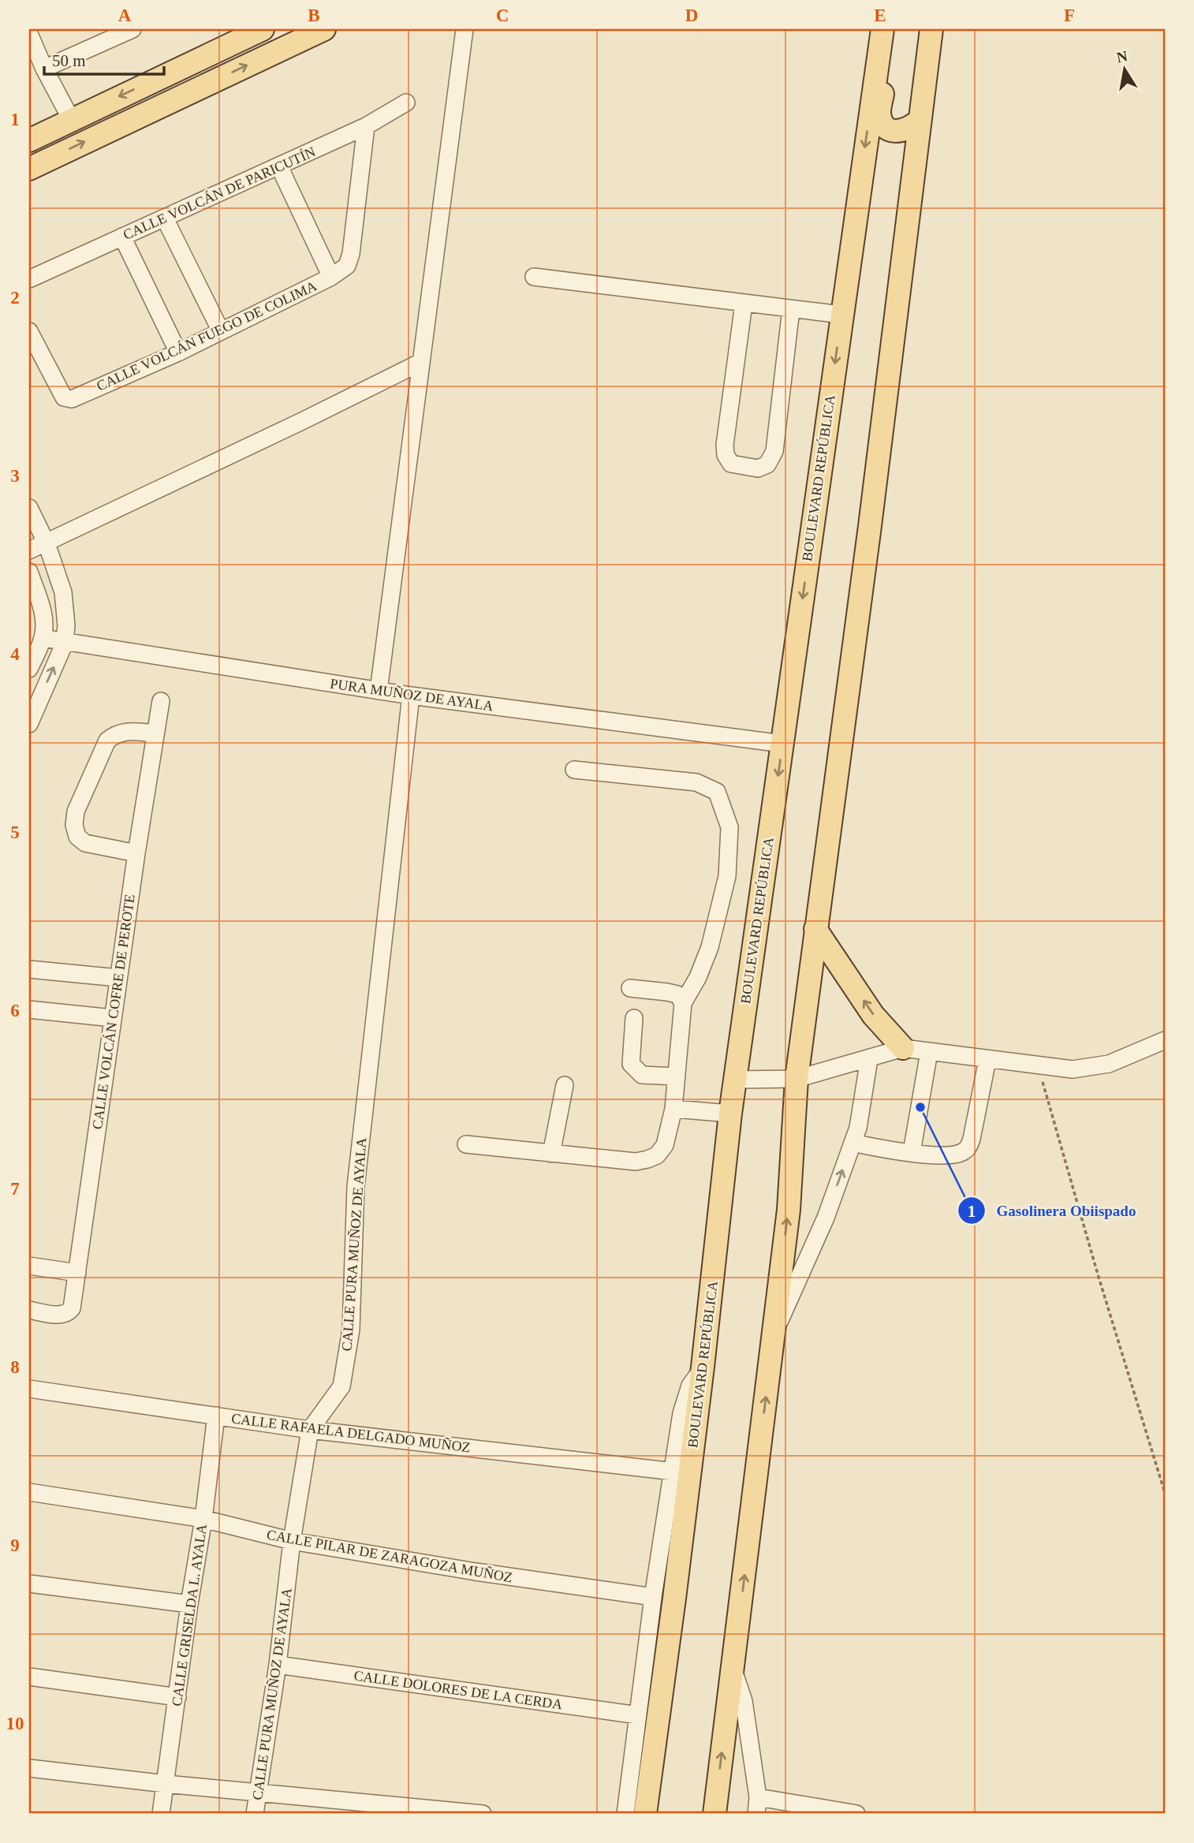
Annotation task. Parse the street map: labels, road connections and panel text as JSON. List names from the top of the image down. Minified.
{"streets":{"main road":["BOULEVARD REPÚBLICA"],"street":["CALLE VOLCÁN DE PARICUTÍN","CALLE VOLCÁN FUEGO DE COLIMA","PURA MUÑOZ DE AYALA","CALLE VOLCÁN COFRE DE PEROTE","CALLE PURA MUÑOZ DE AYALA","CALLE RAFAELA DELGADO MUÑOZ","CALLE PILAR DE ZARAGOZA MUÑOZ","CALLE GRISELDA L. AYALA","CALLE DOLORES DE LA CERDA"]},"crossings":[["CALLE VOLCÁN DE PARICUTÍN","CALLE VOLCÁN FUEGO DE COLIMA"],["BOULEVARD REPÚBLICA","PURA MUÑOZ DE AYALA"],["PURA MUÑOZ DE AYALA","CALLE PURA MUÑOZ DE AYALA"],["CALLE PURA MUÑOZ DE AYALA","CALLE RAFAELA DELGADO MUÑOZ"],["CALLE PURA MUÑOZ DE AYALA","CALLE PILAR DE ZARAGOZA MUÑOZ"],["CALLE PURA MUÑOZ DE AYALA","CALLE DOLORES DE LA CERDA"],["CALLE RAFAELA DELGADO MUÑOZ","CALLE GRISELDA L. AYALA"],["CALLE PILAR DE ZARAGOZA MUÑOZ","CALLE GRISELDA L. AYALA"]],"places":["Gasolinera Obiispado"],"scale_bar":"50 m","north":"top","grid":{"columns":["A","B","C","D","E","F"],"rows":["1","2","3","4","5","6","7","8","9","10"]}}
